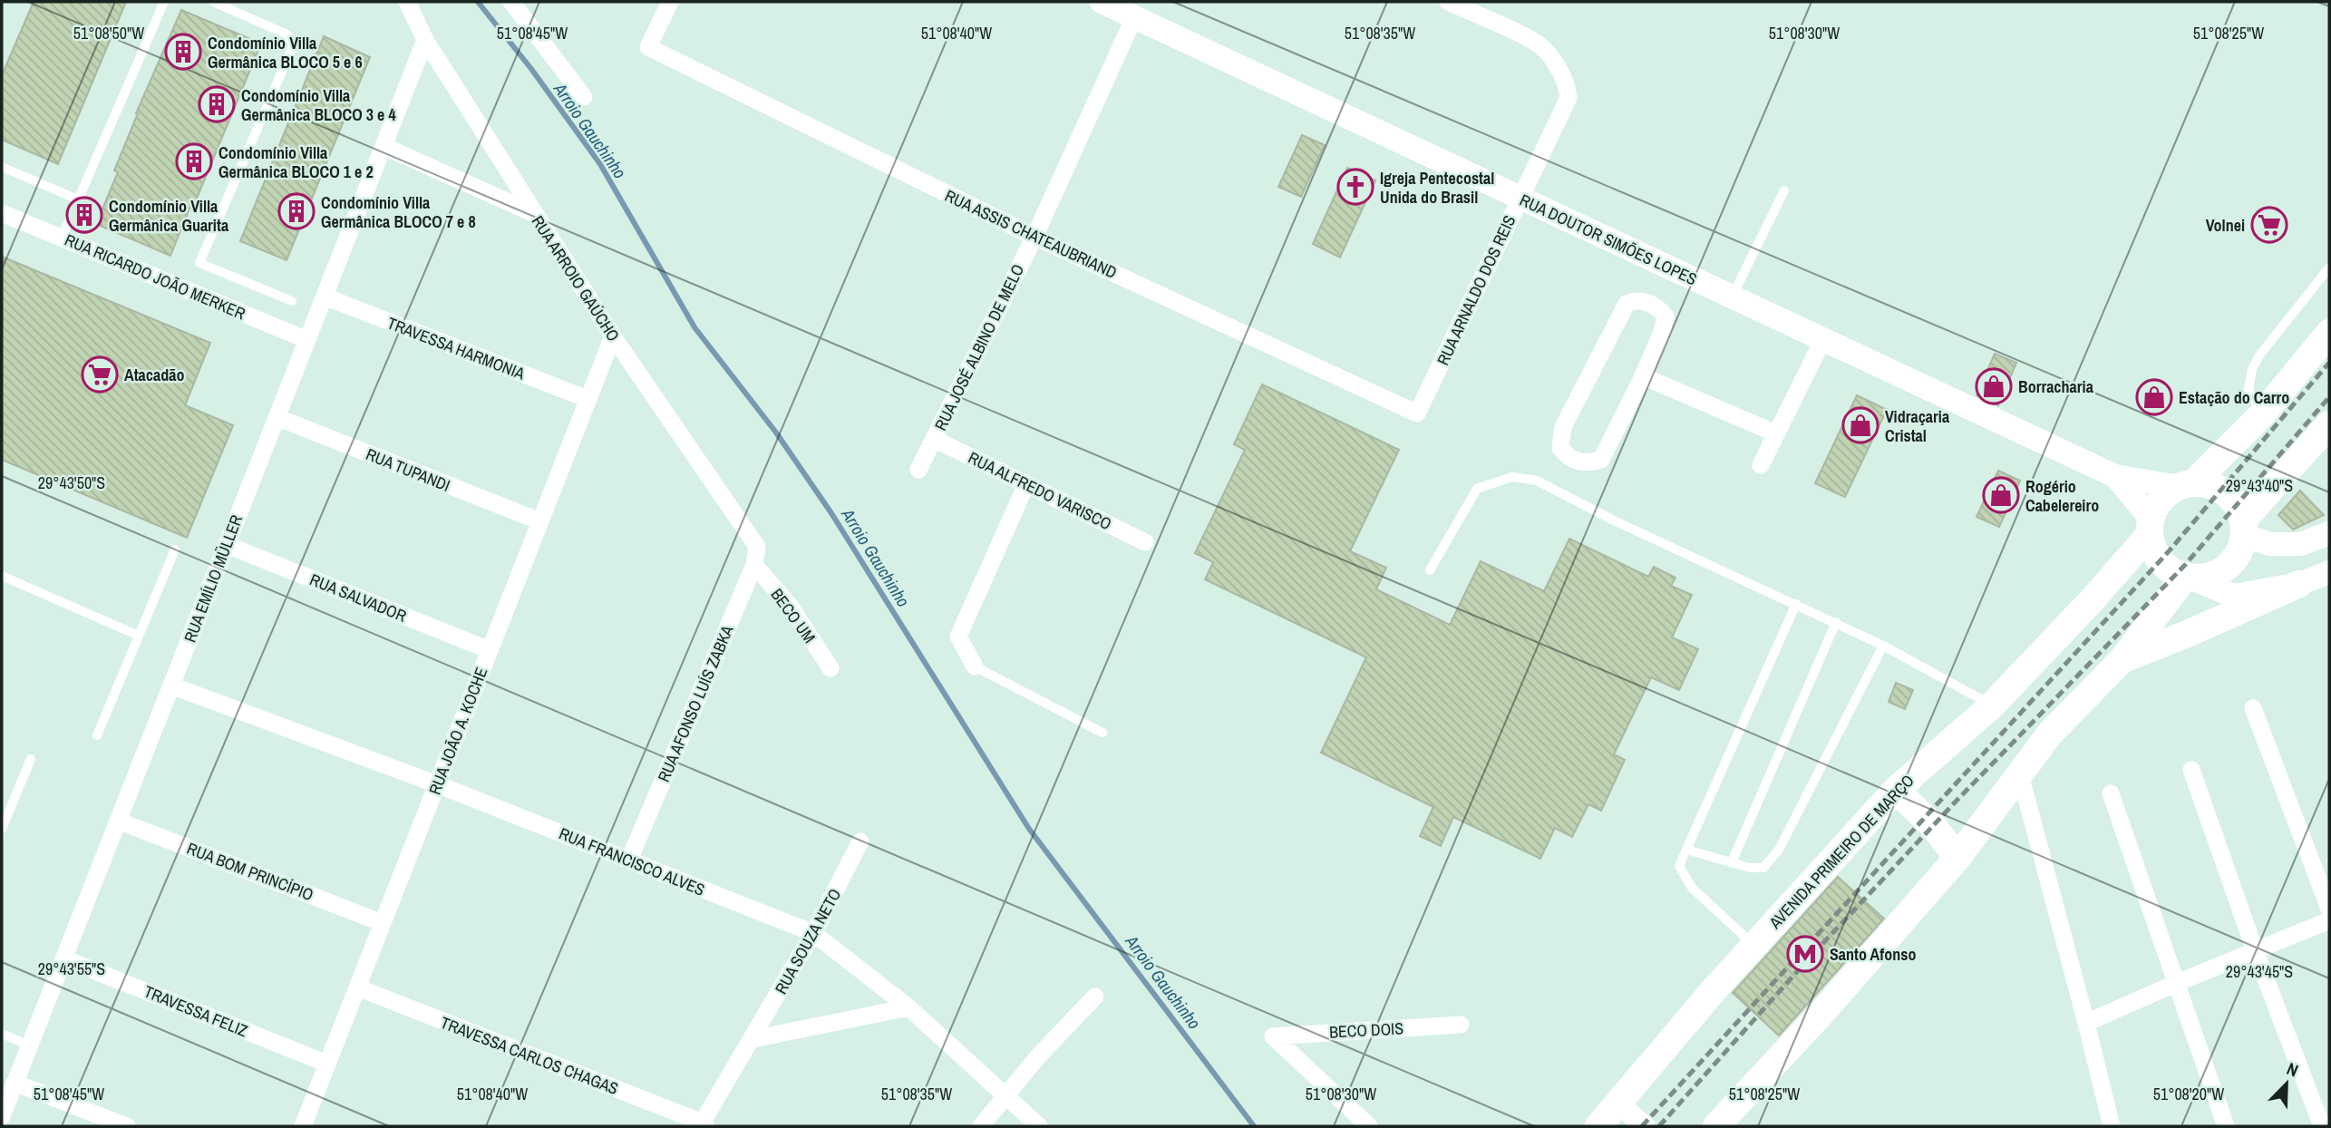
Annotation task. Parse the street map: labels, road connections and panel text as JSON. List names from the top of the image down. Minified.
{"streets":{"main road":["RUA DOUTOR SIMÕES LOPES","AVENIDA PRIMEIRO DE MARÇO"],"street":["RUA ASSIS CHATEAUBRIAND","RUA RICARDO JOÃO MERKER","RUA ARROIO GAÚCHO","RUA ARNALDO DOS REIS","RUA JOSÉ ALBINO DE MELO","TRAVESSA HARMONIA","RUA TUPANDI","RUA ALFREDO VARISCO","RUA EMÍLIO MÜLLER","RUA SALVADOR","BECO UM","RUA AFONSO LUÍS ZABKA","RUA JOÃO A. KOCHE","RUA FRANCISCO ALVES","RUA BOM PRINCÍPIO","RUA SOUZA NETO","TRAVESSA FELIZ","BECO DOIS","TRAVESSA CARLOS CHAGAS"]},"crossings":[["RUA ASSIS CHATEAUBRIAND","RUA ARNALDO DOS REIS"],["RUA ASSIS CHATEAUBRIAND","RUA JOSÉ ALBINO DE MELO"],["RUA DOUTOR SIMÕES LOPES","RUA ARNALDO DOS REIS"],["RUA DOUTOR SIMÕES LOPES","RUA JOSÉ ALBINO DE MELO"],["RUA DOUTOR SIMÕES LOPES","AVENIDA PRIMEIRO DE MARÇO"],["RUA RICARDO JOÃO MERKER","RUA EMÍLIO MÜLLER"],["RUA ARROIO GAÚCHO","RUA EMÍLIO MÜLLER"],["RUA ARROIO GAÚCHO","RUA AFONSO LUÍS ZABKA"],["RUA ARROIO GAÚCHO","RUA JOÃO A. KOCHE"],["RUA JOSÉ ALBINO DE MELO","RUA ALFREDO VARISCO"],["TRAVESSA HARMONIA","RUA EMÍLIO MÜLLER"],["TRAVESSA HARMONIA","RUA JOÃO A. KOCHE"],["RUA TUPANDI","RUA EMÍLIO MÜLLER"],["RUA TUPANDI","RUA JOÃO A. KOCHE"],["RUA EMÍLIO MÜLLER","RUA SALVADOR"],["RUA EMÍLIO MÜLLER","RUA FRANCISCO ALVES"],["RUA EMÍLIO MÜLLER","RUA BOM PRINCÍPIO"],["RUA EMÍLIO MÜLLER","TRAVESSA FELIZ"],["RUA SALVADOR","RUA JOÃO A. KOCHE"],["BECO UM","RUA AFONSO LUÍS ZABKA"],["RUA AFONSO LUÍS ZABKA","RUA FRANCISCO ALVES"],["RUA JOÃO A. KOCHE","RUA FRANCISCO ALVES"],["RUA JOÃO A. KOCHE","RUA BOM PRINCÍPIO"],["RUA JOÃO A. KOCHE","TRAVESSA FELIZ"],["RUA JOÃO A. KOCHE","TRAVESSA CARLOS CHAGAS"],["RUA FRANCISCO ALVES","RUA SOUZA NETO"],["RUA SOUZA NETO","TRAVESSA CARLOS CHAGAS"]],"water":["Arroio Gauchinho"],"places":{"building":["Condomínio Villa Germânica BLOCO 5 e 6","Condomínio Villa Germânica BLOCO 3 e 4","Condomínio Villa Germânica BLOCO 1 e 2","Condomínio Villa Germânica BLOCO 7 e 8","Condomínio Villa Germânica Guarita"],"church":["Igreja Pentecostal Unida do Brasil"],"supermarket":["Volnei","Atacadão"],"shop":["Borracharia","Estação do Carro","Vidraçaria Cristal","Rogério Cabelereiro"],"metro station":["Santo Afonso"]},"north":"top right","coordinates":["51°08'50\"W","51°08'45\"W","51°08'40\"W","51°08'35\"W","51°08'30\"W","51°08'25\"W","29°43'50\"S","29°43'40\"S","29°43'55\"S","29°43'45\"S","51°08'20\"W"]}
